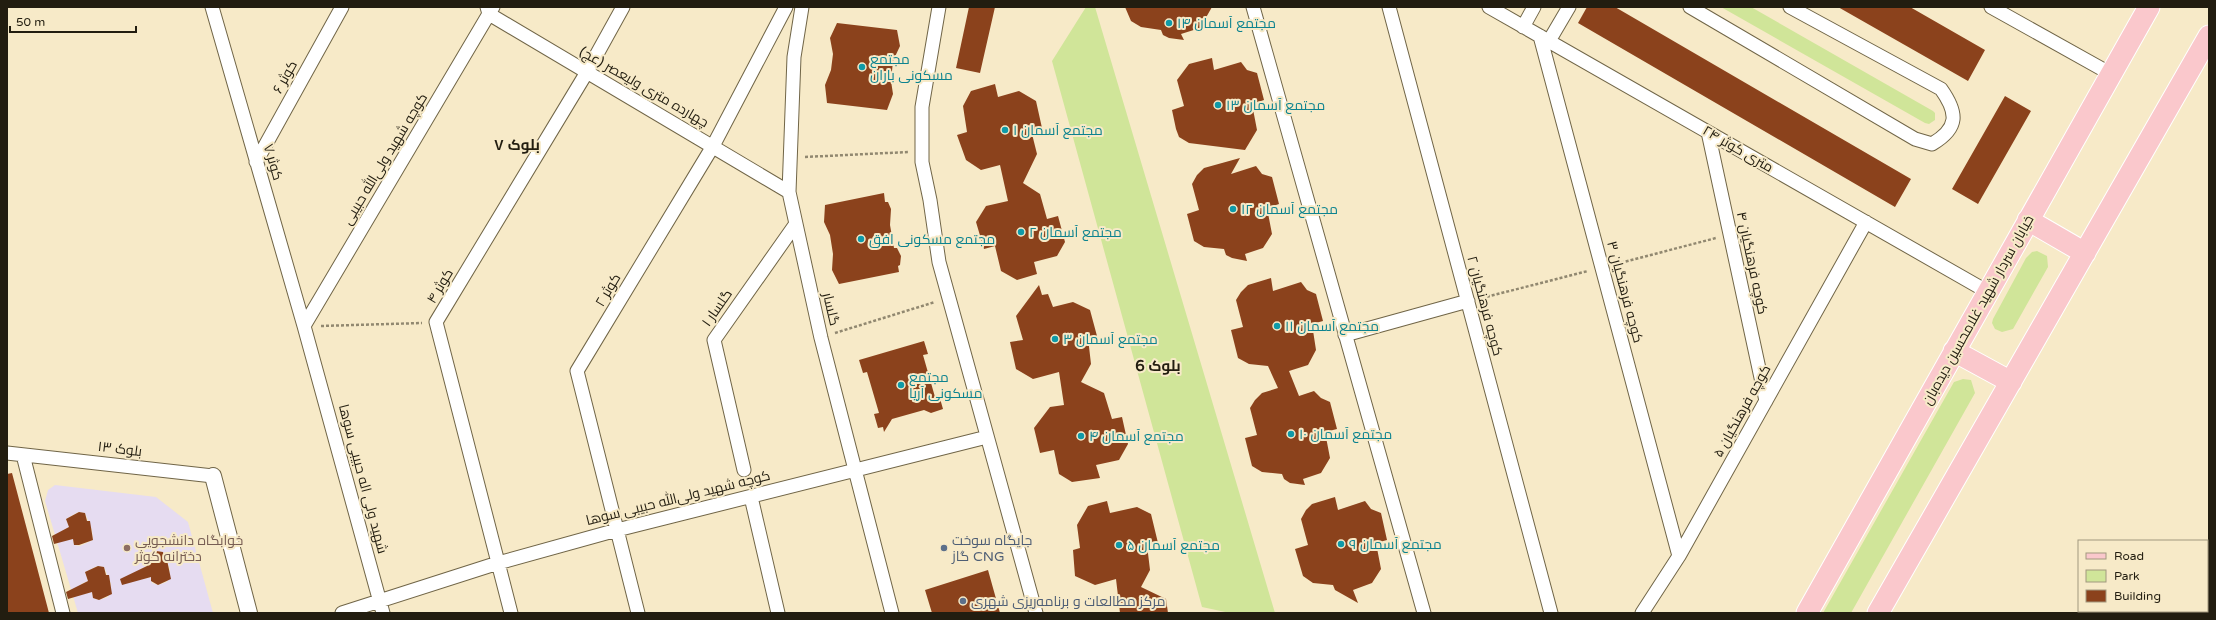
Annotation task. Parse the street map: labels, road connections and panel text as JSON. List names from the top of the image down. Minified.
{"streets":{"main road":["خیابان سردار شهید غلامحسین دیده‌بان"],"street":["کوثر ۶","چهارده متری ولیعصر (عج)","۲۴ متری کوثر","کوچه شهید ولی‌الله حبیبی","کوثر ۷","کوچه فرهنگیان ۴","کوثر ۴","کوثر ۲","کوچه فرهنگیان ۳","کوچه فرهنگیان ۲","گلسار ۱","گلسار","کوچه فرهنگیان ۵","بلوک ۱۳","شهید ولی اله حبیبی سوها","کوچه شهید ولی‌الله حبیبی سوها"]},"crossings":[["کوثر ۶","کوثر ۷"],["چهارده متری ولیعصر (عج)","کوچه شهید ولی‌الله حبیبی"],["چهارده متری ولیعصر (عج)","کوثر ۴"],["چهارده متری ولیعصر (عج)","کوثر ۲"],["چهارده متری ولیعصر (عج)","گلسار"],["۲۴ متری کوثر","کوچه فرهنگیان ۴"],["۲۴ متری کوثر","کوچه فرهنگیان ۳"],["۲۴ متری کوثر","خیابان سردار شهید غلامحسین دیده‌بان"],["۲۴ متری کوثر","کوچه فرهنگیان ۵"],["کوچه شهید ولی‌الله حبیبی","کوثر ۷"],["کوچه شهید ولی‌الله حبیبی","شهید ولی اله حبیبی سوها"],["کوثر ۷","شهید ولی اله حبیبی سوها"],["کوچه فرهنگیان ۴","کوچه فرهنگیان ۵"],["کوثر ۴","کوچه شهید ولی‌الله حبیبی سوها"],["کوثر ۲","کوچه شهید ولی‌الله حبیبی سوها"],["کوچه فرهنگیان ۳","کوچه فرهنگیان ۵"],["گلسار ۱","گلسار"],["گلسار","کوچه شهید ولی‌الله حبیبی سوها"],["شهید ولی اله حبیبی سوها","کوچه شهید ولی‌الله حبیبی سوها"]],"districts":["بلوک ۷","بلوک 6"],"places":["مجتمع آسمان ۱۴","مجتمع مسکونی باران","مجتمع آسمان ۱۳","مجتمع آسمان ۱","مجتمع آسمان ۱۲","مجتمع آسمان ۲","مجتمع مسکونی افق","مجتمع آسمان ۱۱","مجتمع آسمان ۳","مجتمع مسکونی آریا","مجتمع آسمان ۱۰","مجتمع آسمان ۴","مجتمع آسمان ۹","مجتمع آسمان ۵","خوابگاه دانشجویی دخترانه کوثر","جایگاه سوخت گاز CNG","مرکز مطالعات و برنامه‌ریزی شهری"],"legend":["Road","Park","Building"],"scale_bar":"50 m"}
